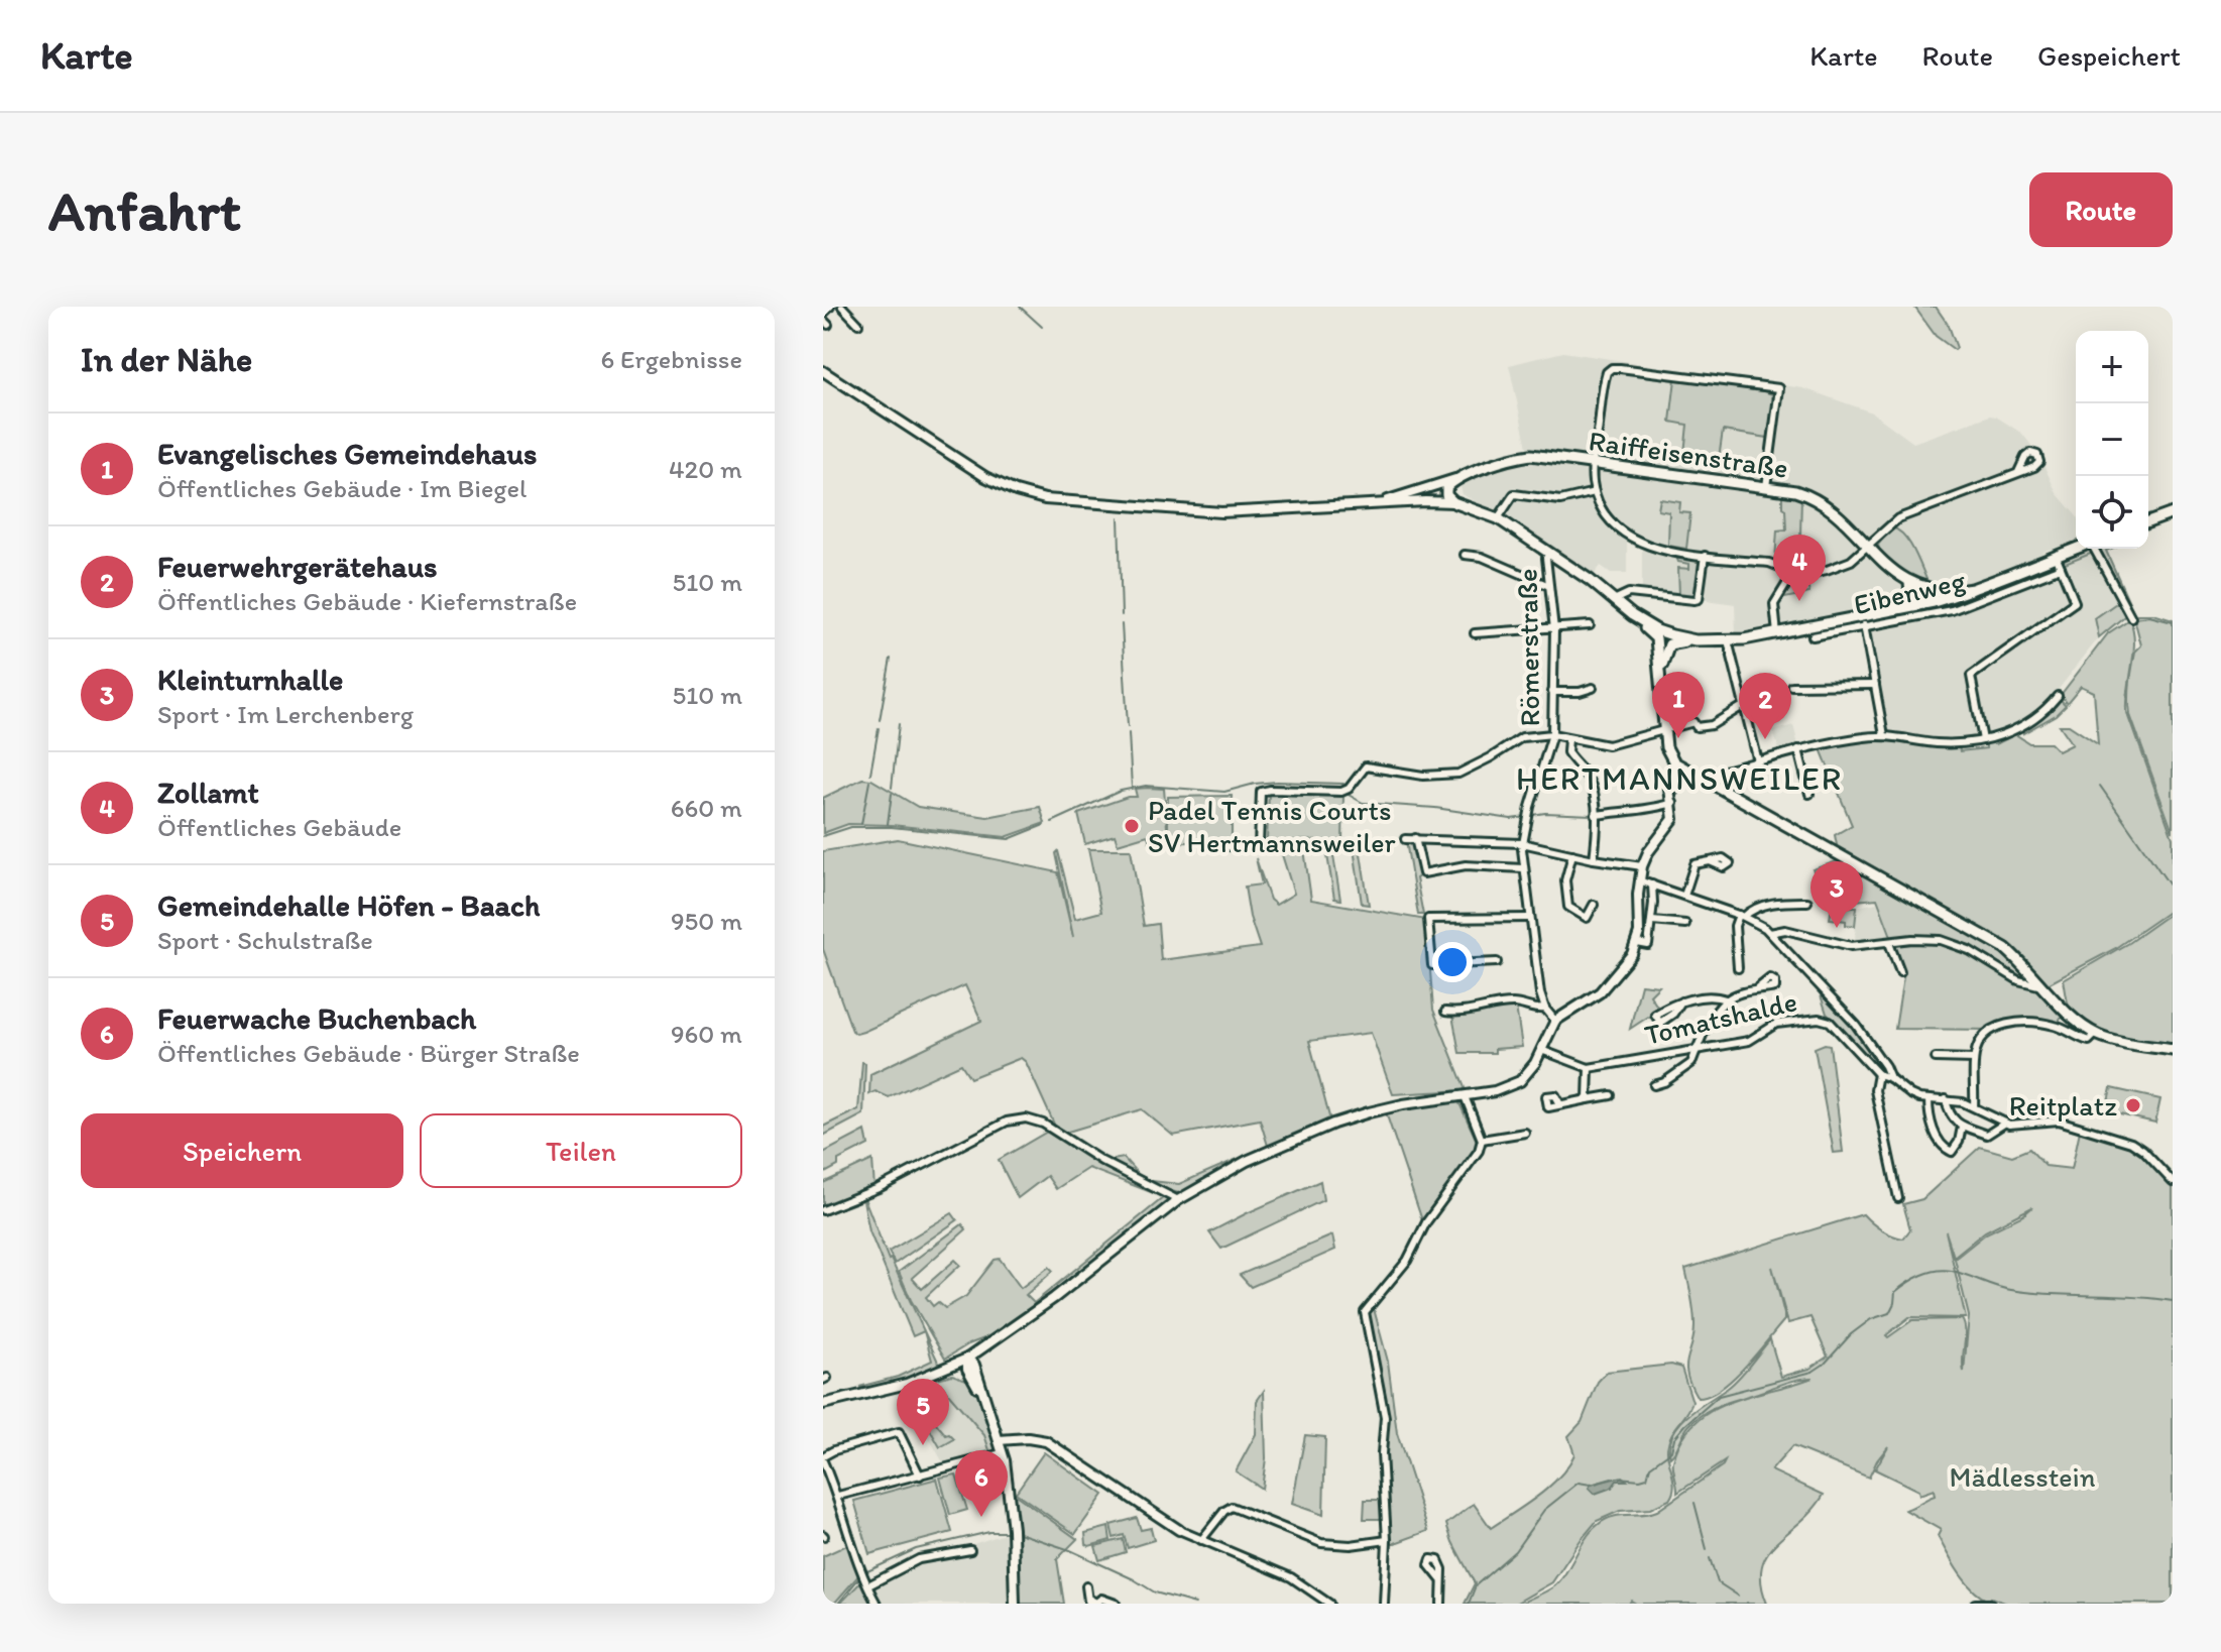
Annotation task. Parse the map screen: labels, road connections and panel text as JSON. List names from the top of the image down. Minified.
{"streets":{"main road":["Raiffeisenstraße"],"street":["Eibenweg","Römerstraße","Tomatshalde"]},"districts":["HERTMANNSWEILER"],"parks":["Mädlesstein"],"places":["Padel Tennis Courts SV Hertmannsweiler","Reitplatz"],"page":{"header":"Karte","nav":["Karte","Route","Gespeichert"],"buttons":["Route",["Speichern","Teilen"]],"title":"Anfahrt","heading":["In der Nähe","6 Ergebnisse"],"map_buttons":["+","−"],"list":[{"mark":"1","name":"Evangelisches Gemeindehaus","note":"Öffentliches Gebäude · Im Biegel","value":"420 m"},{"mark":"2","name":"Feuerwehrgerätehaus","note":"Öffentliches Gebäude · Kiefernstraße","value":"510 m"},{"mark":"3","name":"Kleinturnhalle","note":"Sport · Im Lerchenberg","value":"510 m"},{"mark":"4","name":"Zollamt","note":"Öffentliches Gebäude","value":"660 m"},{"mark":"5","name":"Gemeindehalle Höfen - Baach","note":"Sport · Schulstraße","value":"950 m"},{"mark":"6","name":"Feuerwache Buchenbach","note":"Öffentliches Gebäude · Bürger Straße","value":"960 m"}],"pins":["4","1","2","3","5","6"]}}
